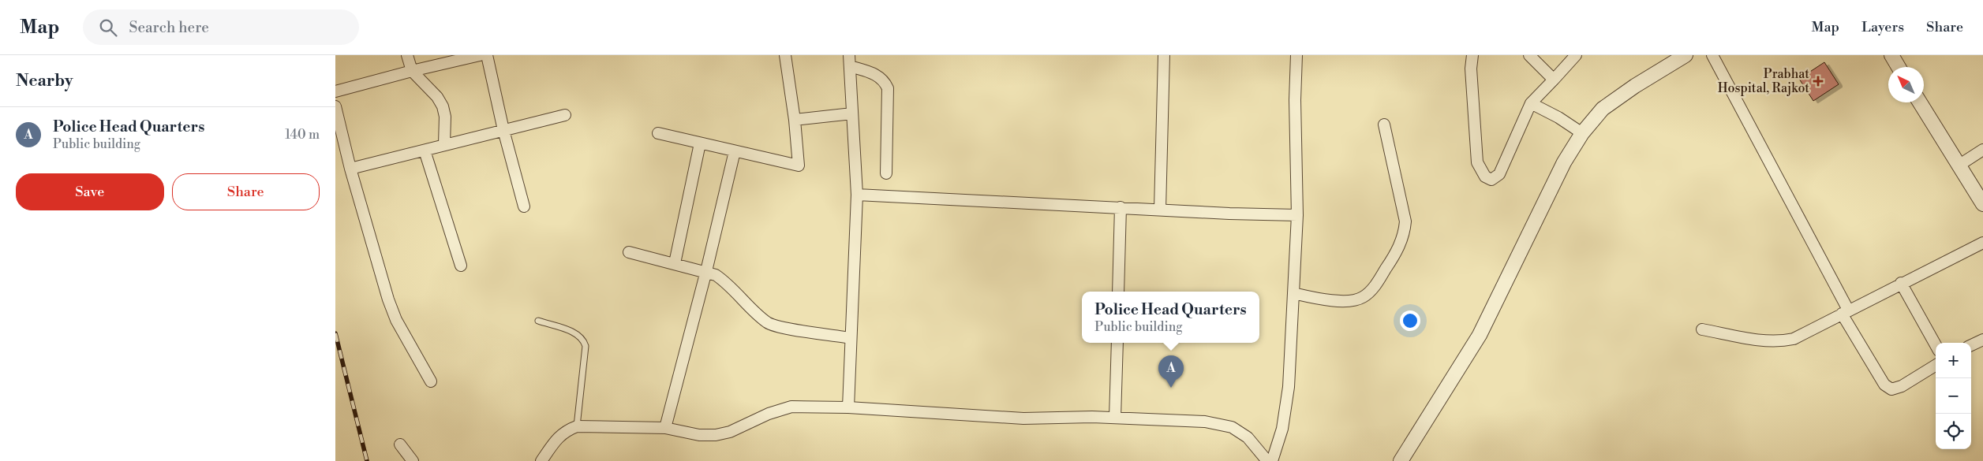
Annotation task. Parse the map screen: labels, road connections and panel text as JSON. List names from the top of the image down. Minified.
{"places":{"health":["Prabhat Hospital, Rajkot"]},"north":"top left","page":{"header":"Map","search":"Search here","nav":["Map","Layers","Share"],"heading":"Nearby","list":[{"mark":"A","name":"Police Head Quarters","note":"Public building","value":"140 m"}],"buttons":["Save","Share"],"popup":["Police Head Quarters","Public building"],"map_buttons":["+","−"],"pins":"A"}}
